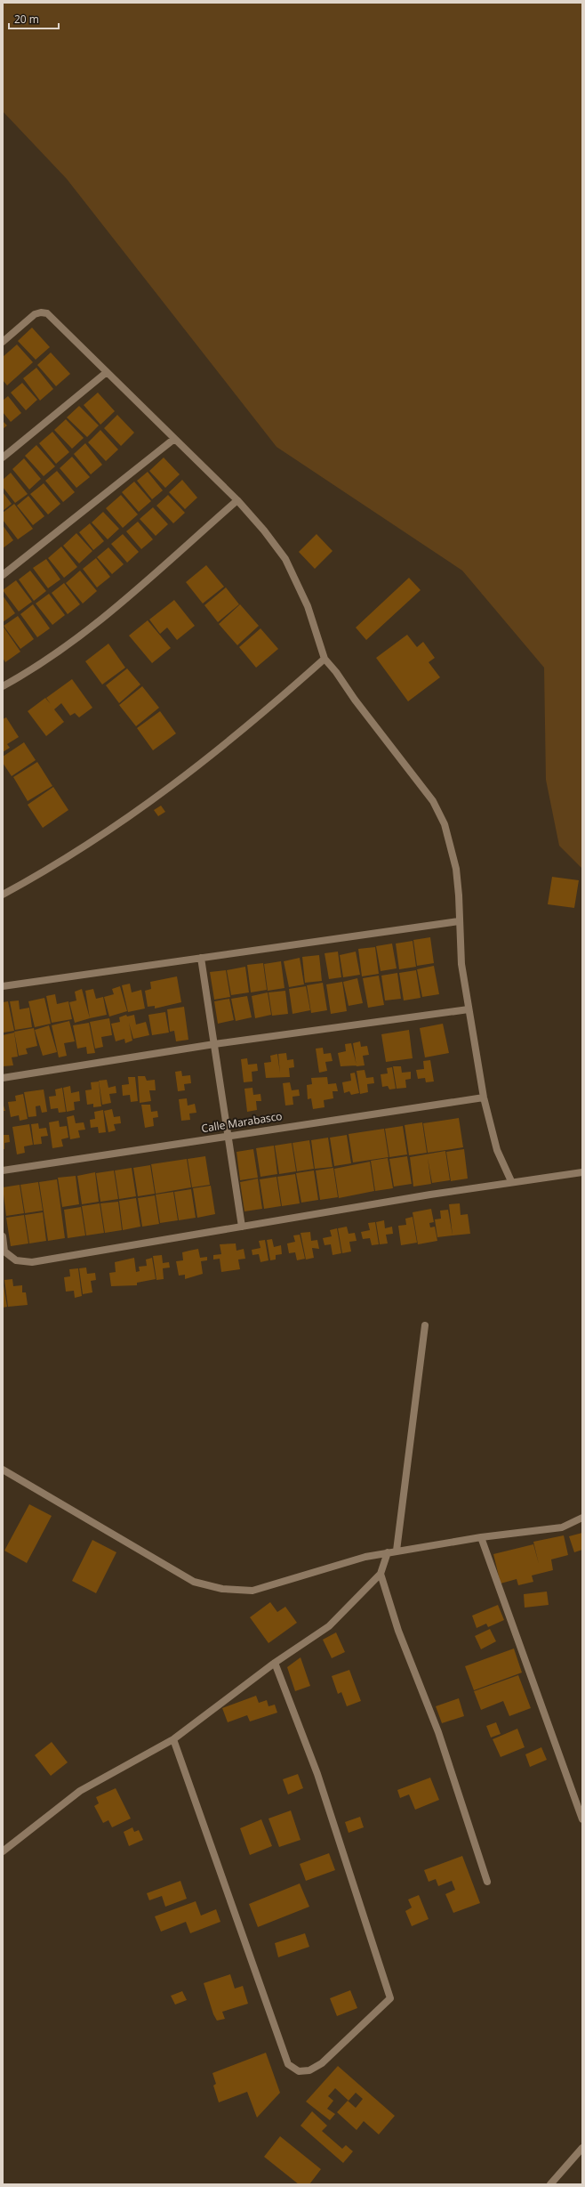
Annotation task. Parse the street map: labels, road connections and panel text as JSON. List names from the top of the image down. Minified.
{"streets":{"street":["Calle Marabasco"]},"scale_bar":"20 m"}
